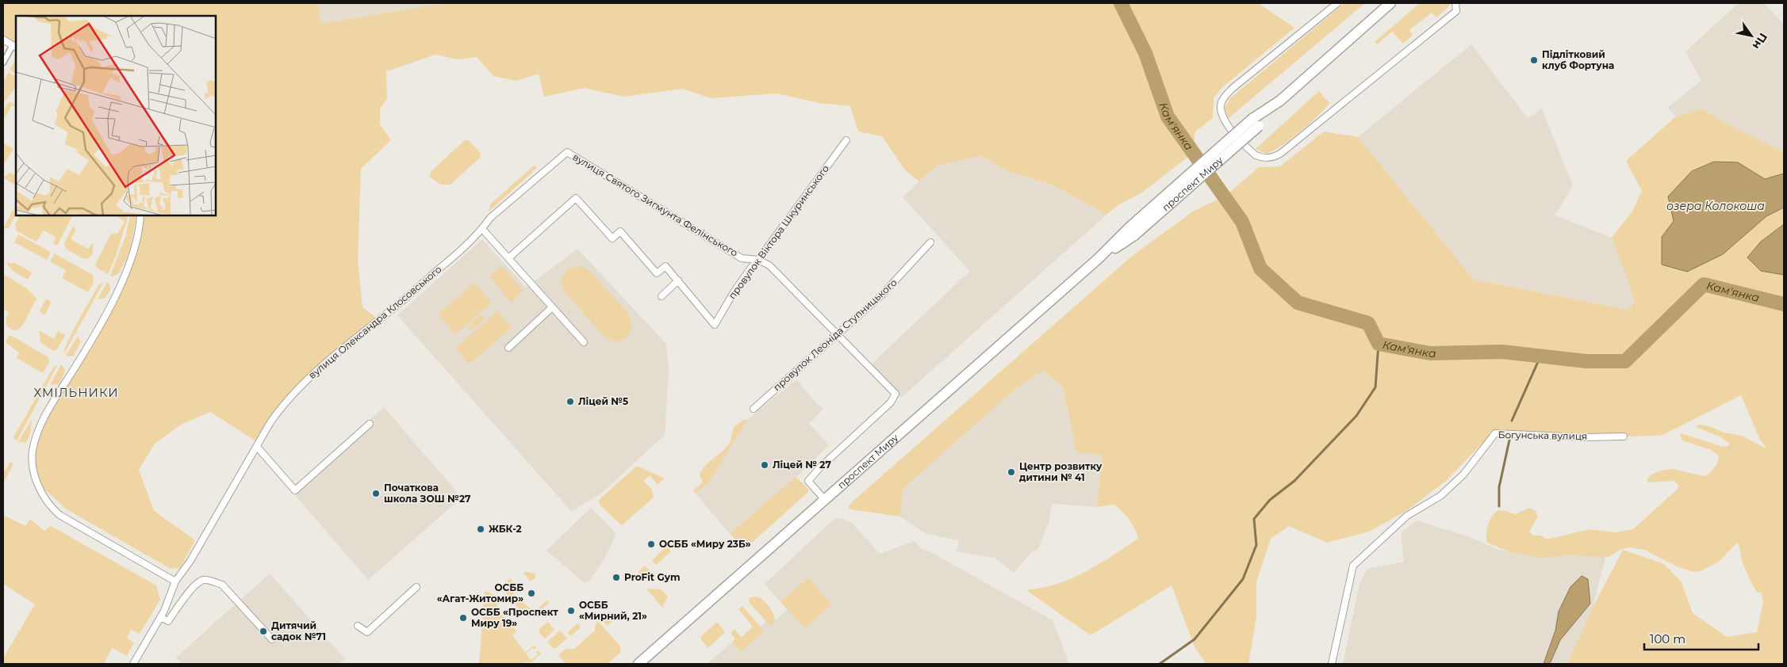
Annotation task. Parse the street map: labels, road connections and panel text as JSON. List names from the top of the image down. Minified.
{"streets":{"main road":["проспект Миру"],"street":["вулиця Святого Зигмунта Фелінського","провулок Віктора Шкуринського","вулиця Олександра Клосовського","провулок Леоніда Ступницького","Богунська вулиця"]},"crossings":[["проспект Миру","вулиця Святого Зигмунта Фелінського"],["вулиця Святого Зигмунта Фелінського","провулок Віктора Шкуринського"],["вулиця Святого Зигмунта Фелінського","вулиця Олександра Клосовського"],["вулиця Святого Зигмунта Фелінського","провулок Леоніда Ступницького"]],"districts":["ХМІЛЬНИКИ"],"water":["Кам'янка","озера Колокоша"],"places":["Підлітковий клуб Фортуна","Ліцей №5","Ліцей № 27","Центр розвитку дитини № 41","Початкова школа ЗОШ №27","ЖБК-2","ОСББ «Миру 23Б»","ProFit Gym","ОСББ «Агат-Житомир»","ОСББ «Мирний, 21»","ОСББ «Проспект Миру 19»","Дитячий садок №71"],"scale_bar":"100 m","north":"bottom right"}
